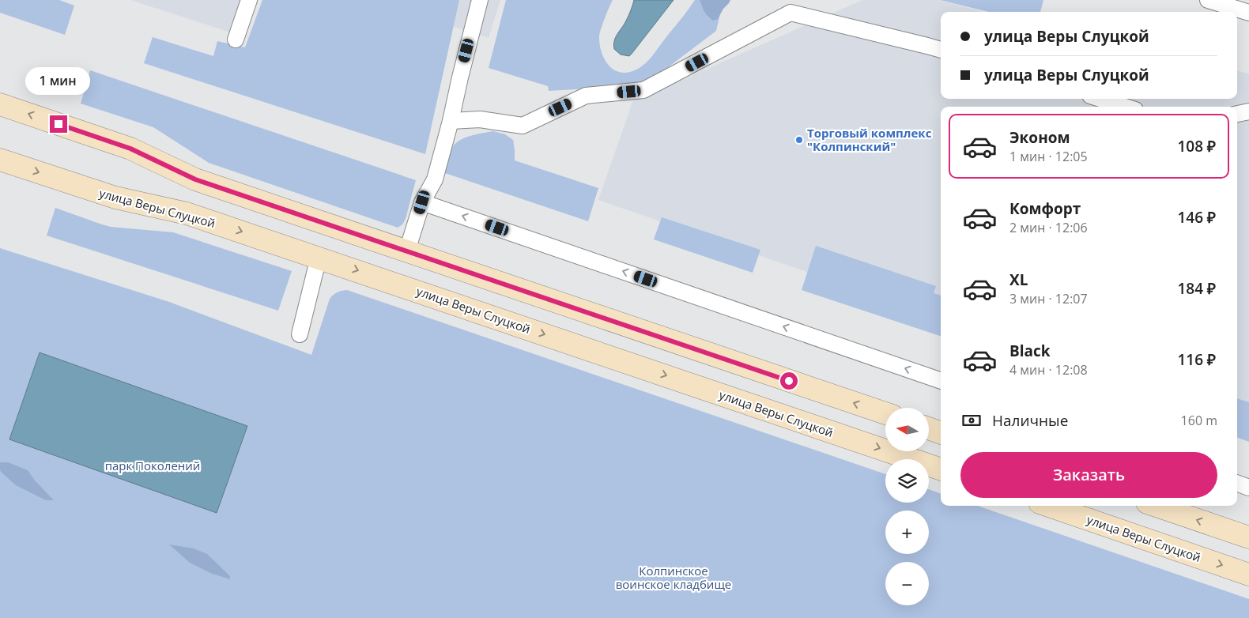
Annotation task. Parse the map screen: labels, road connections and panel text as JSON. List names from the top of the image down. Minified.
{"streets":{"street":["улица Веры Слуцкой"]},"parks":["парк Поколений","Колпинское воинское кладбище"],"places":["Торговый комплекс \"Колпинский\""],"north":"left","page":{"banner":["улица Веры Слуцкой","улица Веры Слуцкой"],"bubble":"1 мин","list":[{"name":"Эконом","note":"1 мин · 12:05","value":"108 ₽"},{"name":"Комфорт","note":"2 мин · 12:06","value":"146 ₽"},{"name":"XL","note":"3 мин · 12:07","value":"184 ₽"},{"name":"Black","note":"4 мин · 12:08","value":"116 ₽"}],"pay":["Наличные","160 m"],"map_buttons":["+","−"],"buttons":"Заказать"}}
